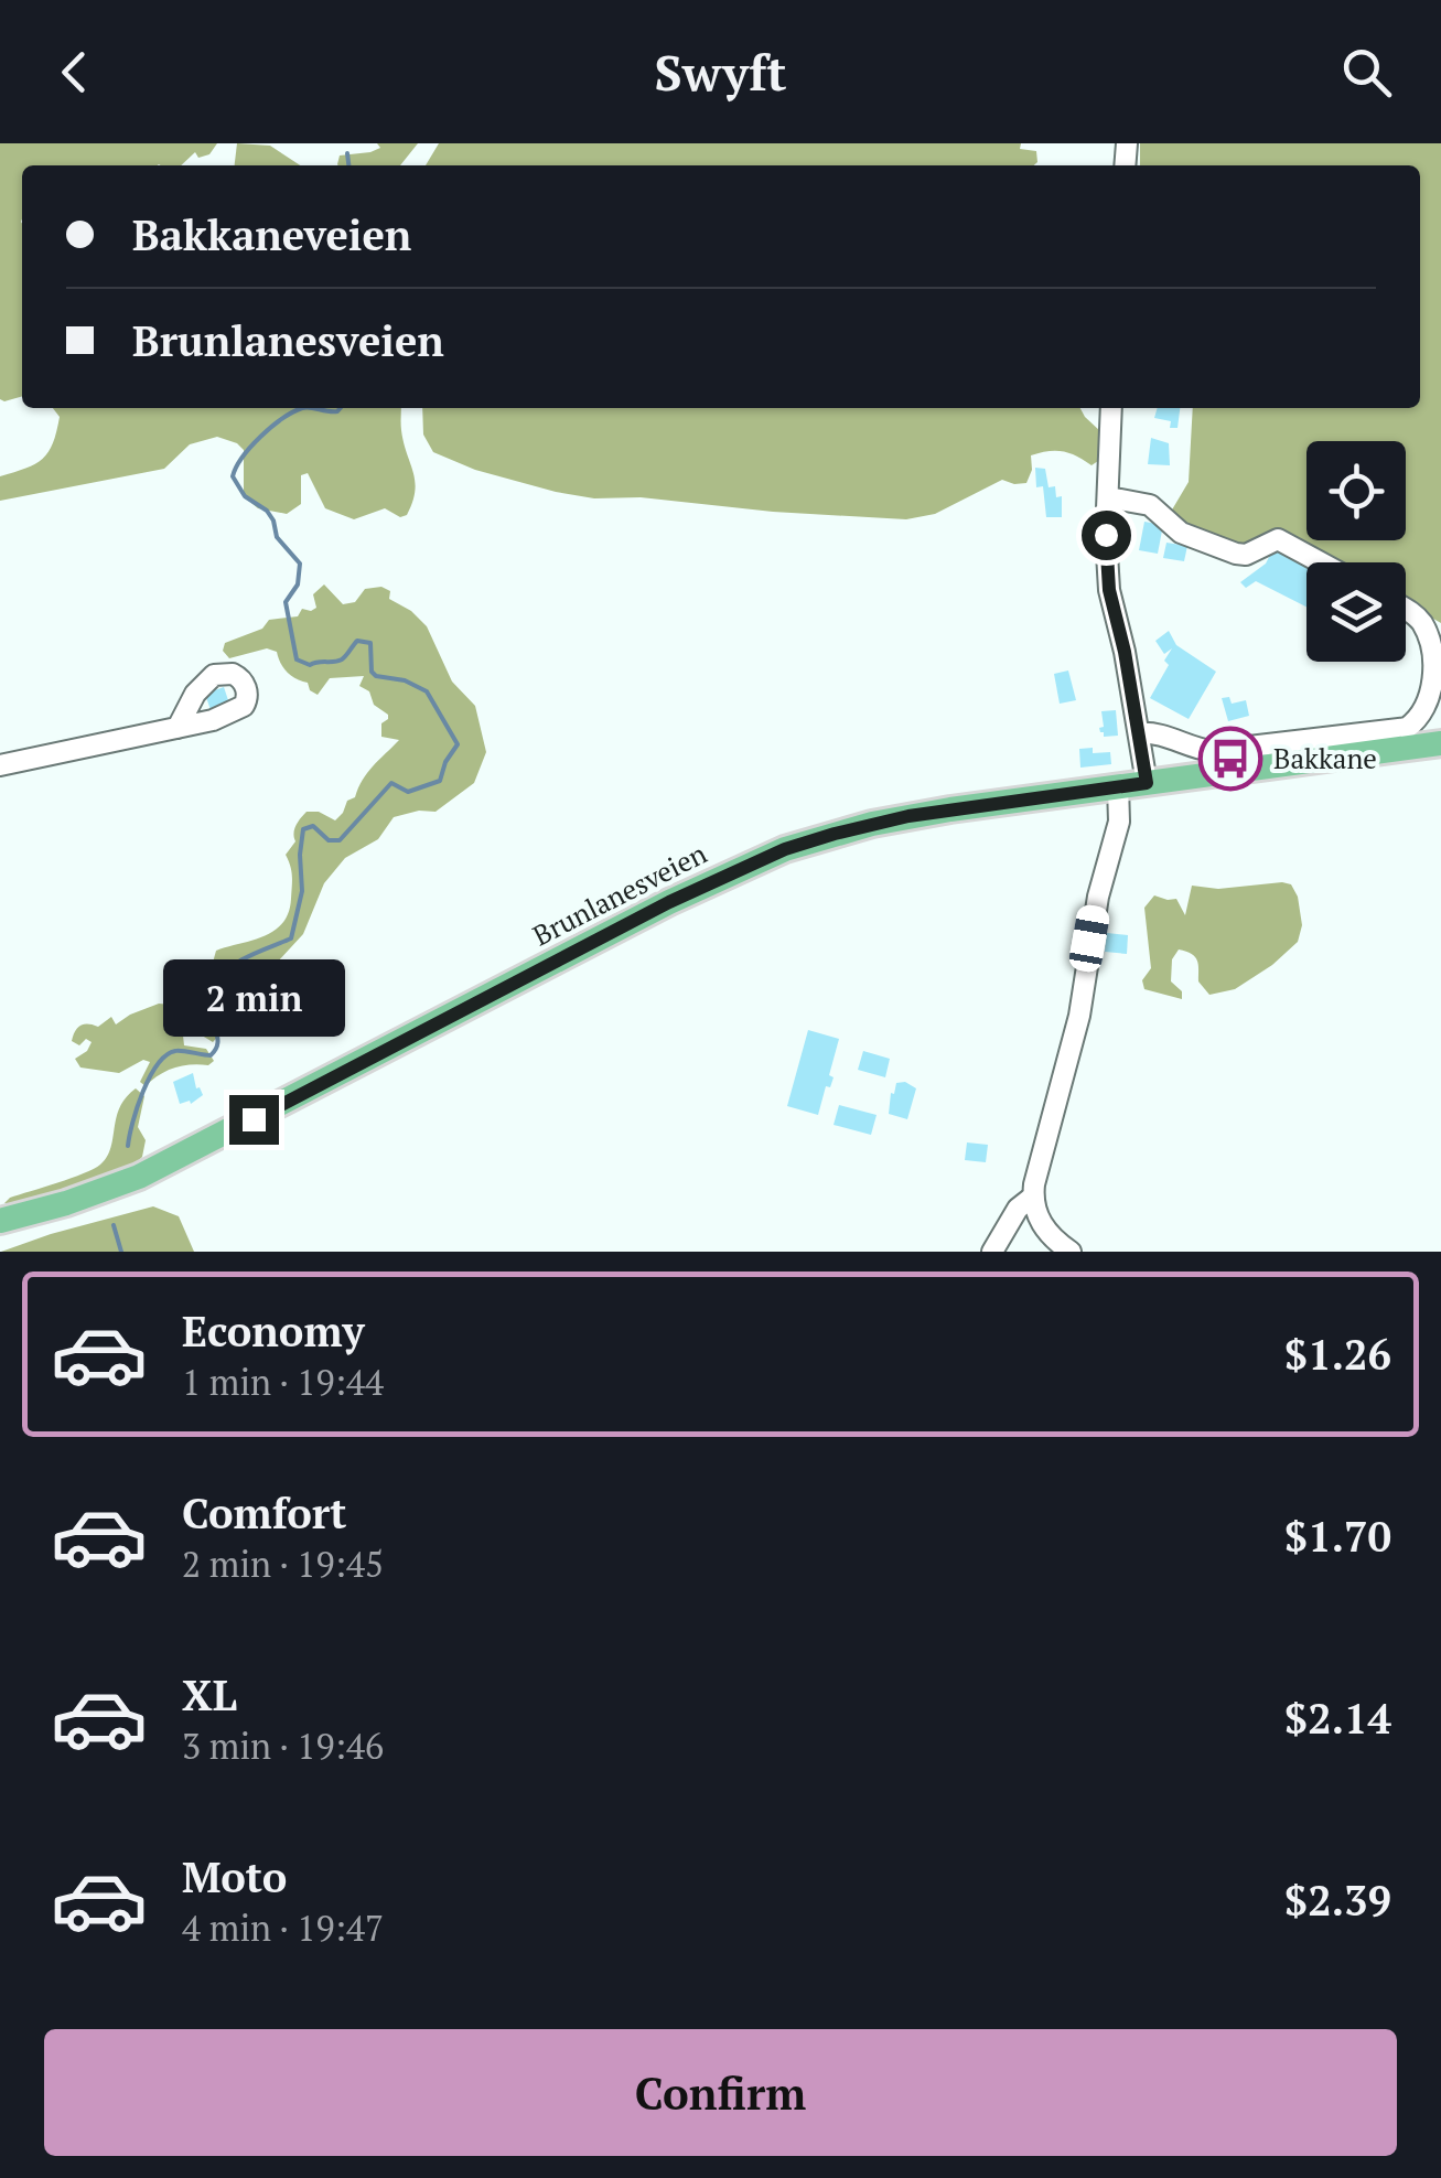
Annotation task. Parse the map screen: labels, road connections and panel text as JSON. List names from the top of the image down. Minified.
{"streets":{"main road":["Brunlanesveien"]},"places":{"bus stop":["Bakkane"]},"page":{"header":"Swyft","banner":["Bakkaneveien","Brunlanesveien"],"bubble":"2 min","list":[{"name":"Economy","note":"1 min · 19:44","value":"$1.26"},{"name":"Comfort","note":"2 min · 19:45","value":"$1.70"},{"name":"XL","note":"3 min · 19:46","value":"$2.14"},{"name":"Moto","note":"4 min · 19:47","value":"$2.39"}],"buttons":"Confirm"}}
